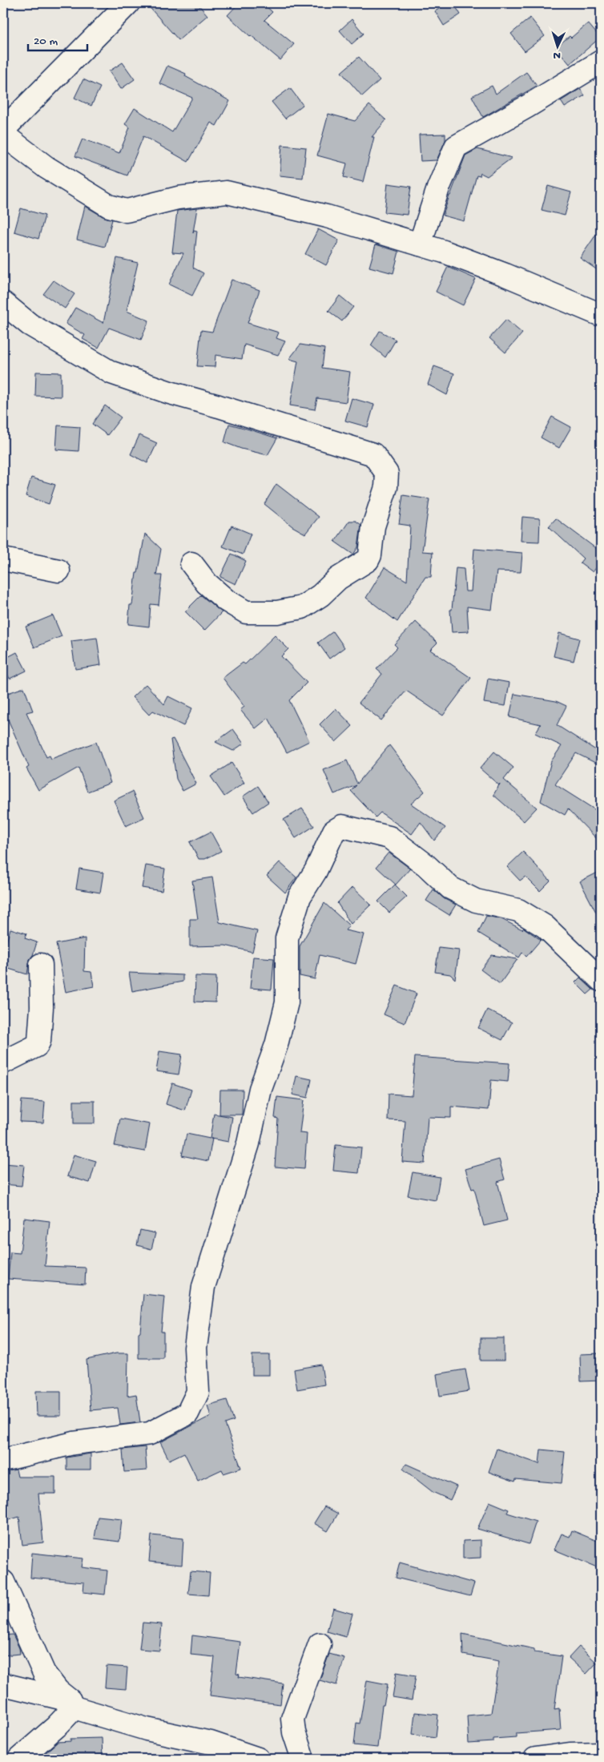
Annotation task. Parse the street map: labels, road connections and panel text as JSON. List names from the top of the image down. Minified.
{"scale_bar":"20 m","north":"bottom"}
